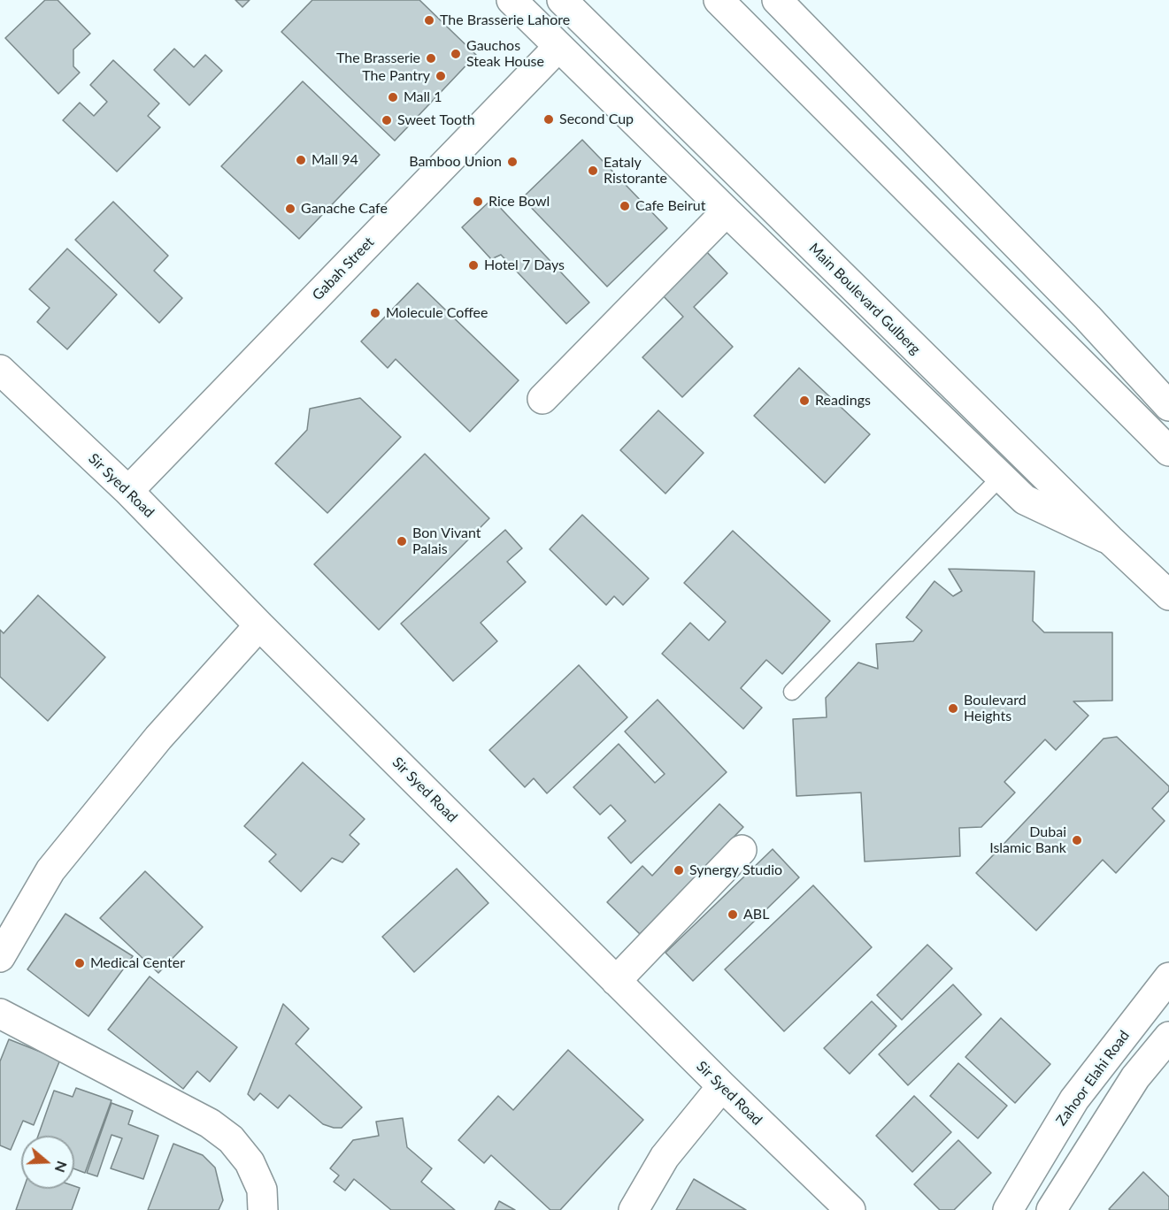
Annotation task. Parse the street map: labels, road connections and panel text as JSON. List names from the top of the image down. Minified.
{"streets":{"street":["Gabah Street","Main Boulevard Gulberg","Sir Syed Road","Zahoor Elahi Road"]},"crossings":[["Gabah Street","Sir Syed Road"]],"places":["The Brasserie Lahore","Gauchos Steak House","The Brasserie","The Pantry","Mall 1","Second Cup","Sweet Tooth","Mall 94","Bamboo Union","Eataly Ristorante","Rice Bowl","Cafe Beirut","Ganache Cafe","Hotel 7 Days","Molecule Coffee","Readings","Bon Vivant Palais","Boulevard Heights","Dubai Islamic Bank","Synergy Studio","ABL","Medical Center"],"north":"right"}
